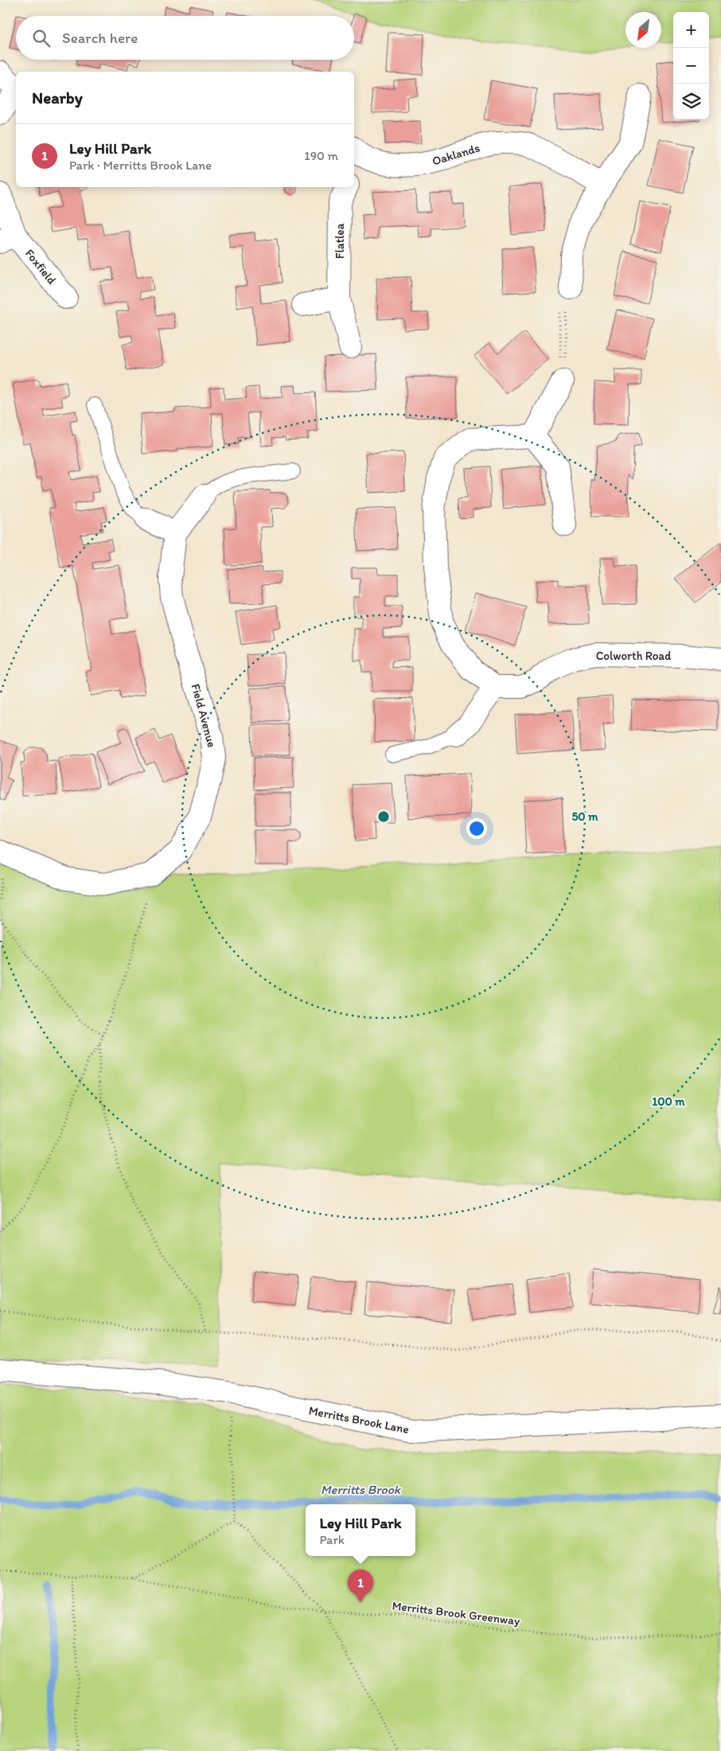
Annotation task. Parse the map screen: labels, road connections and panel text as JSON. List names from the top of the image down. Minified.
{"streets":{"street":["Oaklands","Flatlea","Foxfield","Colworth Road","Field Avenue","Merritts Brook Lane"],"path":["Merritts Brook Greenway"]},"water":["Merritts Brook"],"north":"bottom left","page":{"map_buttons":["+","−"],"search":"Search here","heading":"Nearby","list":[{"mark":"1","name":"Ley Hill Park","note":"Park · Merritts Brook Lane","value":"190 m"}],"popup":["Ley Hill Park","Park"],"pins":"1"},"rings":["50 m","100 m"]}
